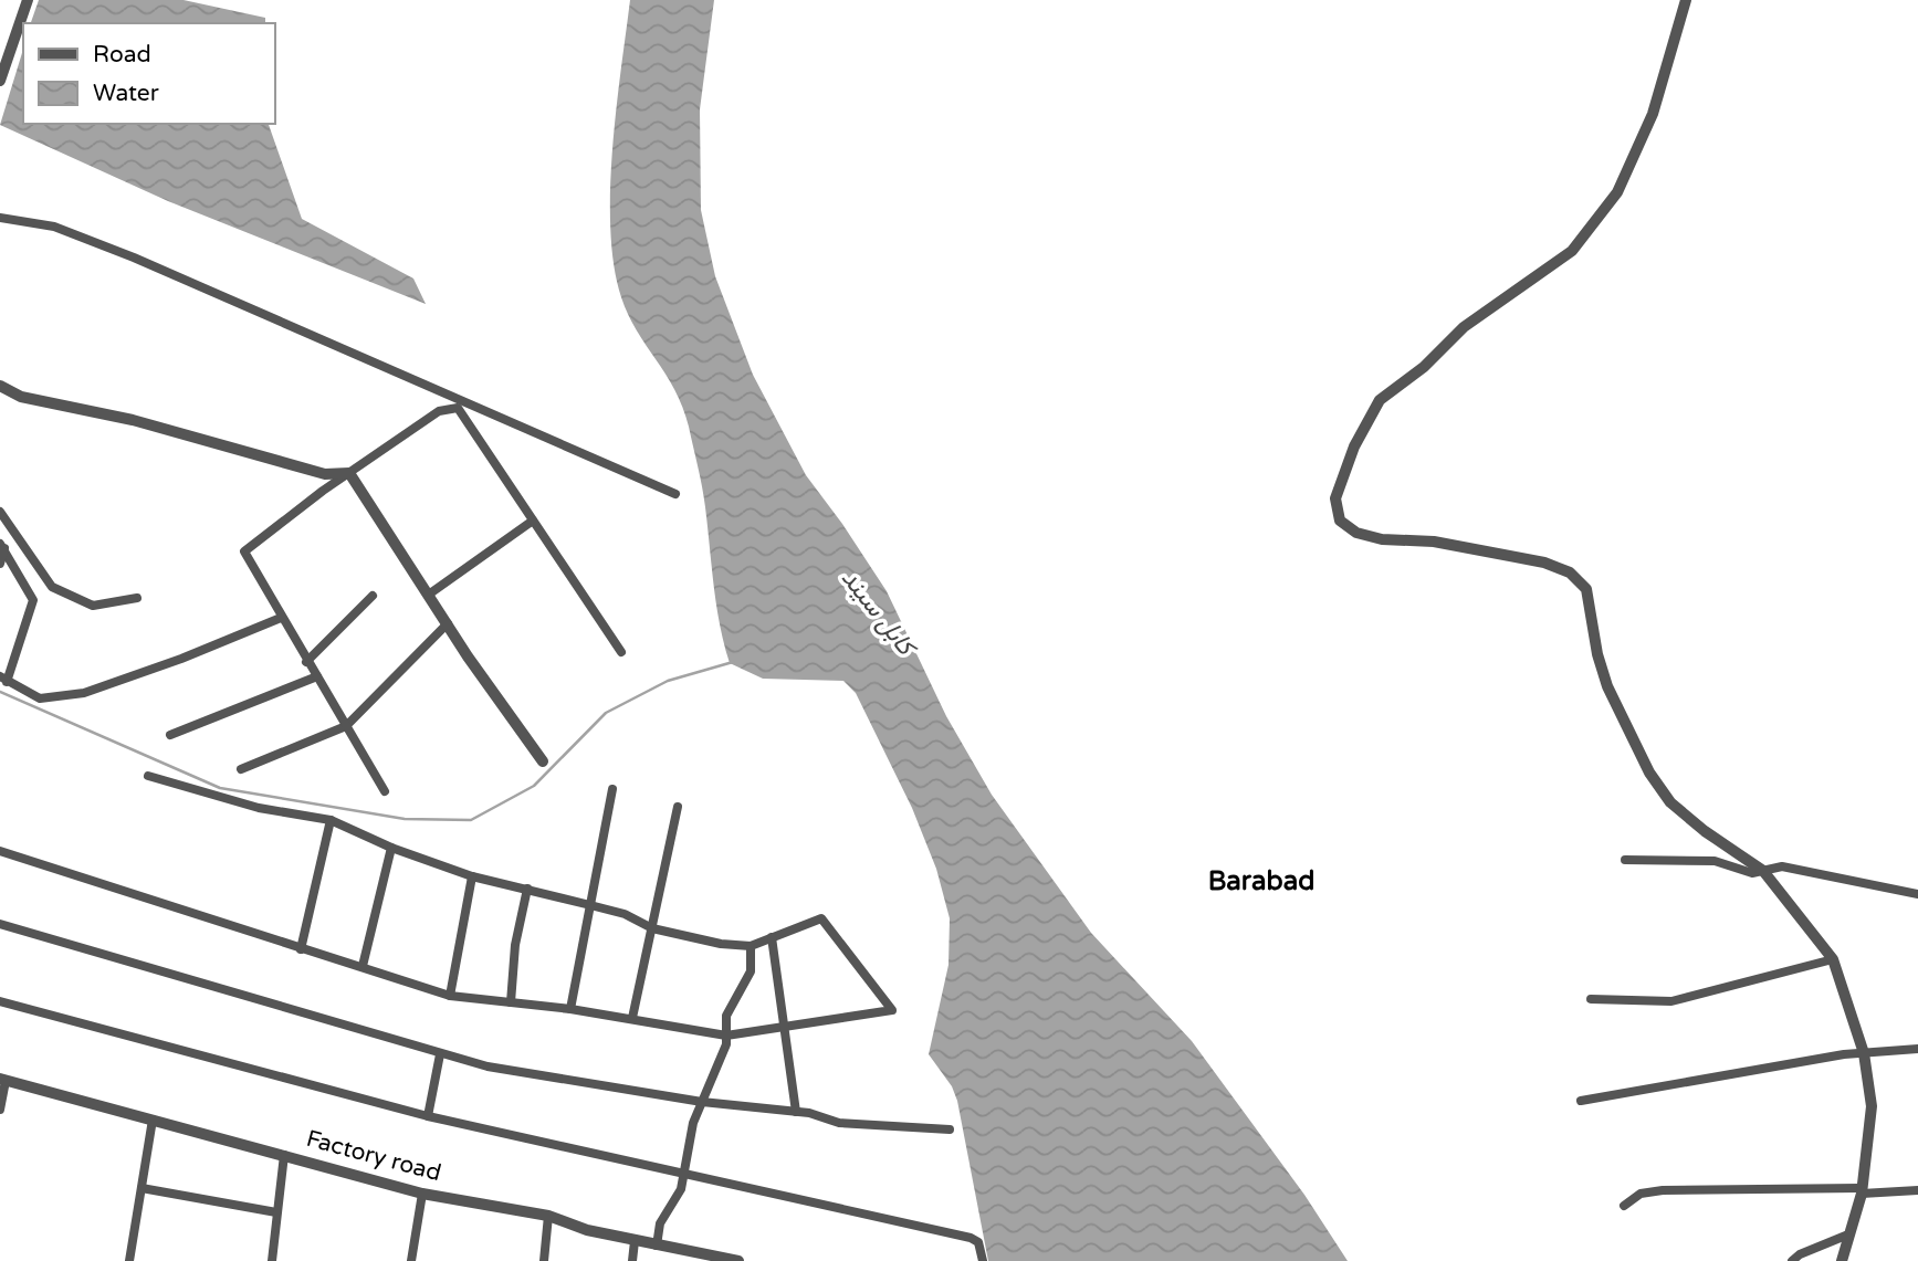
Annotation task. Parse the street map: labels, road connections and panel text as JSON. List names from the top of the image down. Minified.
{"streets":{"street":["Factory road"]},"districts":["Barabad"],"water":["کابل سيند"],"legend":["Road","Water"]}
